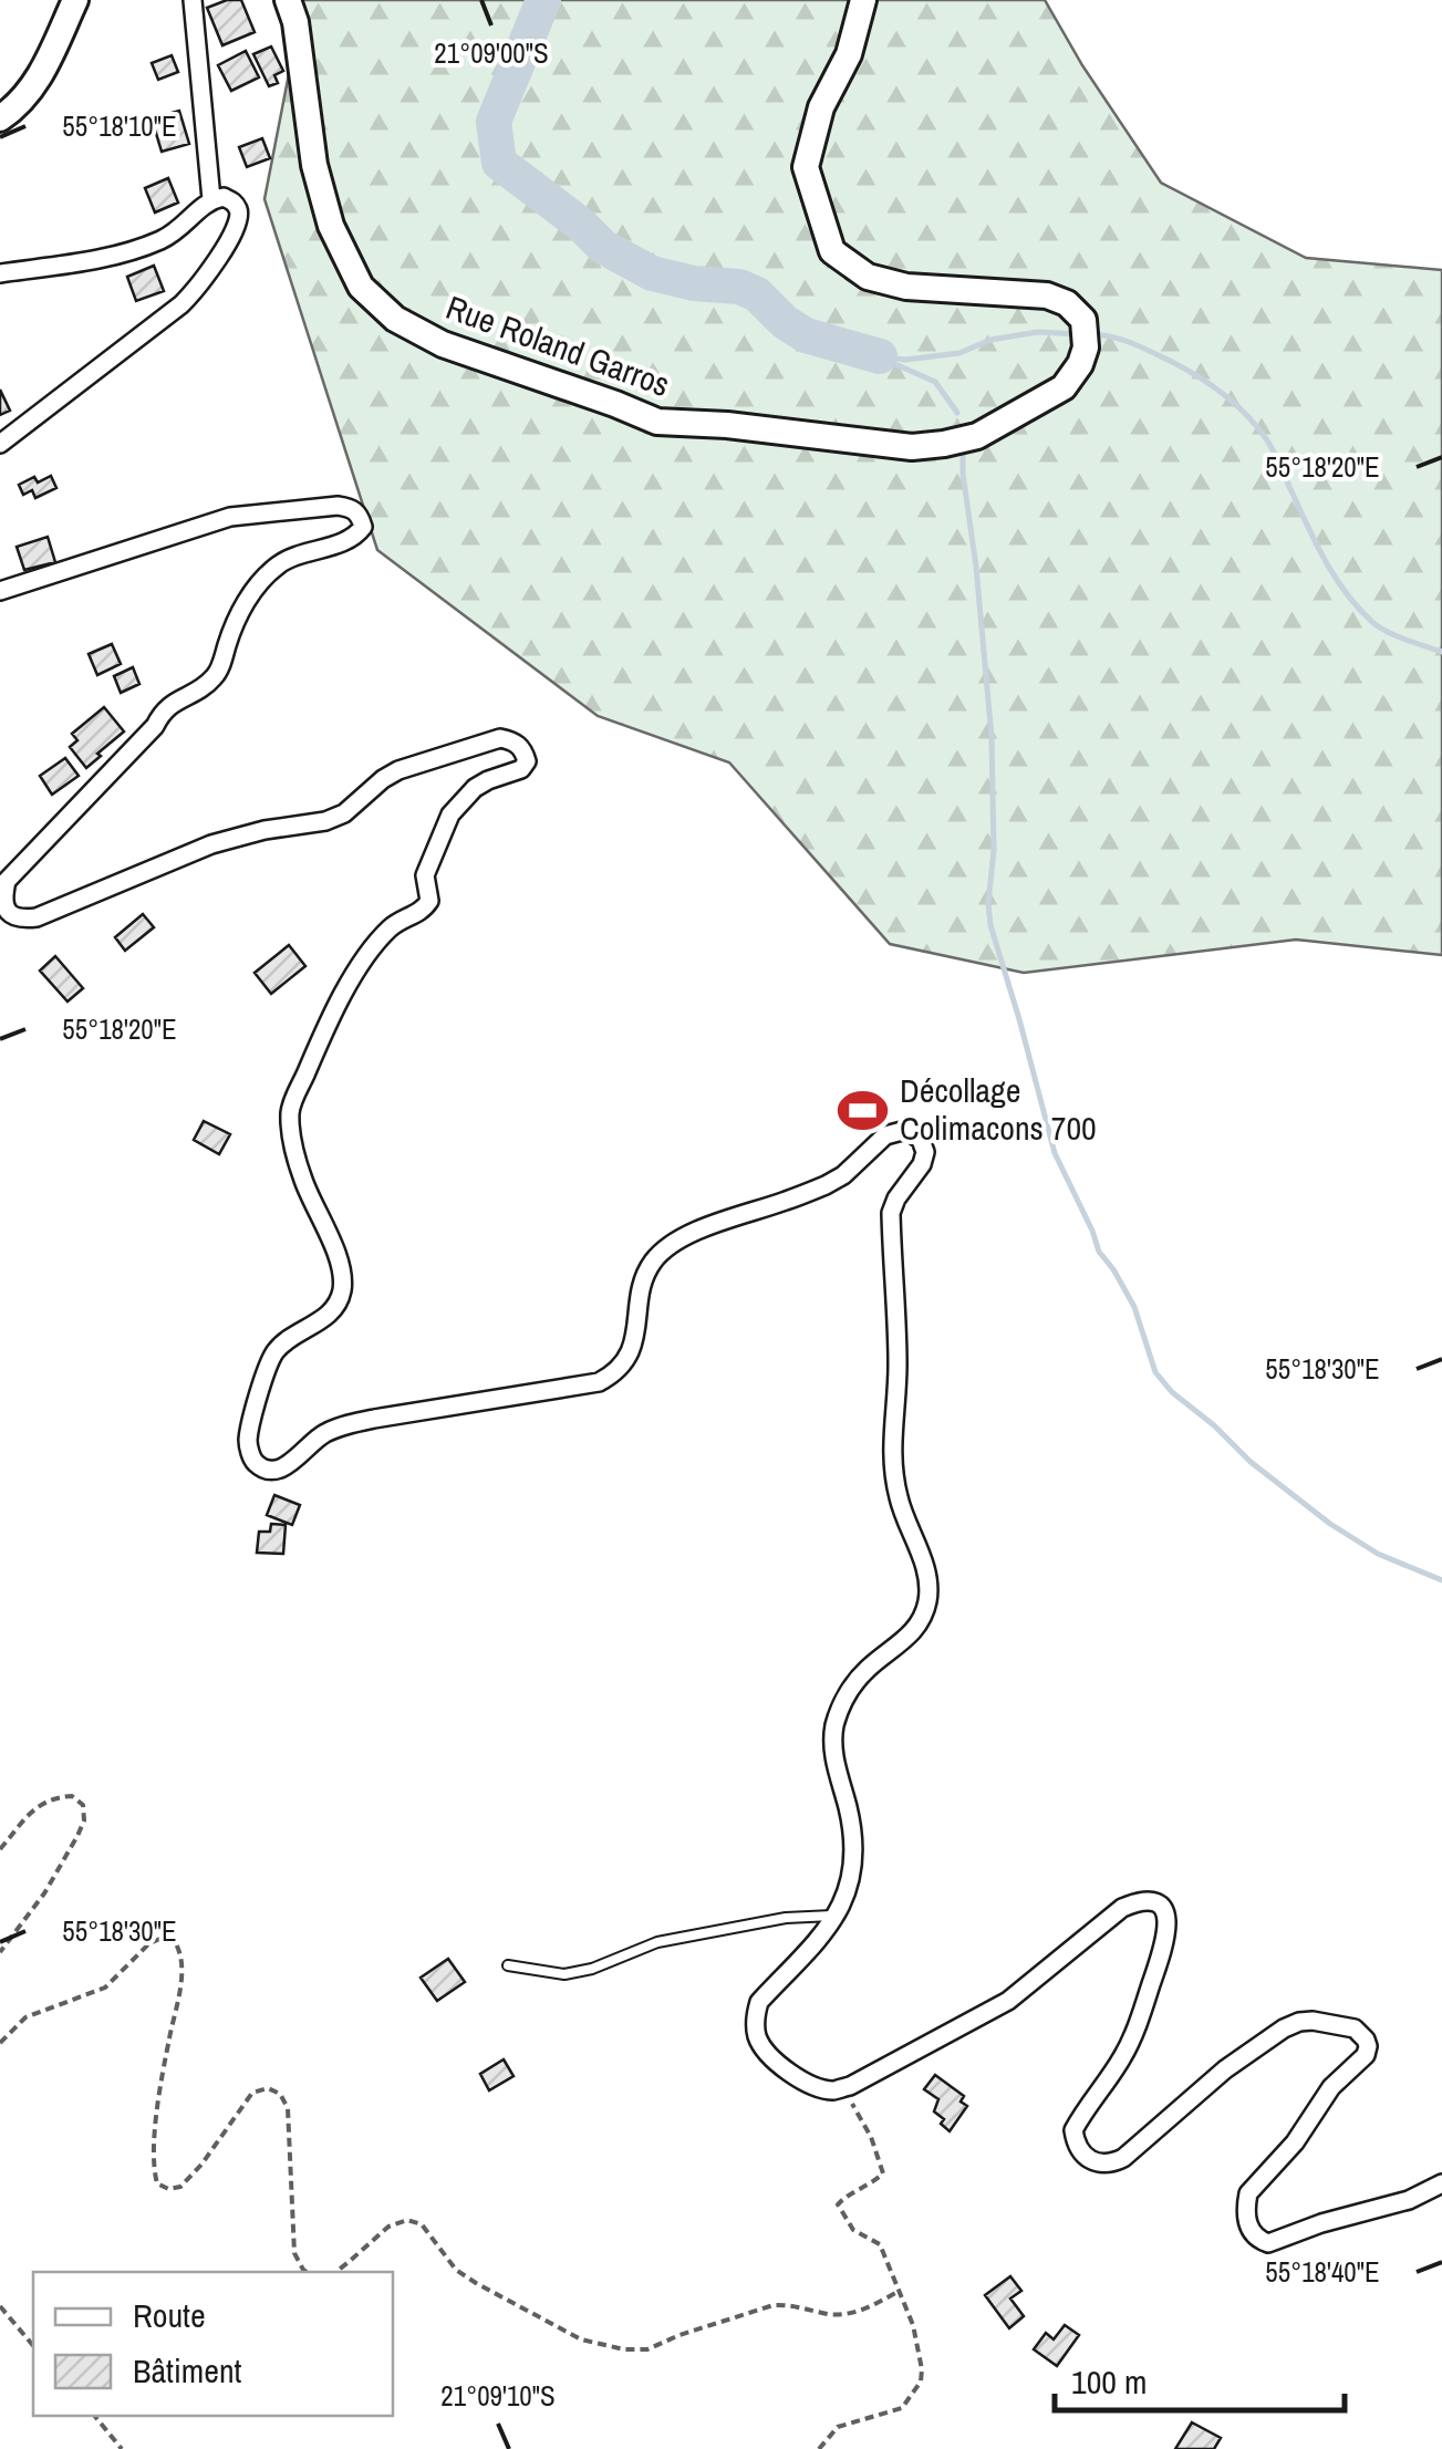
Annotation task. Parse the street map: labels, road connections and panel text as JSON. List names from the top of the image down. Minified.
{"streets":{"main road":["Rue Roland Garros"]},"places":{"sports":["Décollage Colimacons 700"]},"legend":["Route","Bâtiment"],"scale_bar":"100 m","coordinates":["21°09'00\"S","55°18'10\"E","55°18'20\"E","55°18'30\"E","55°18'40\"E","21°09'10\"S"]}
